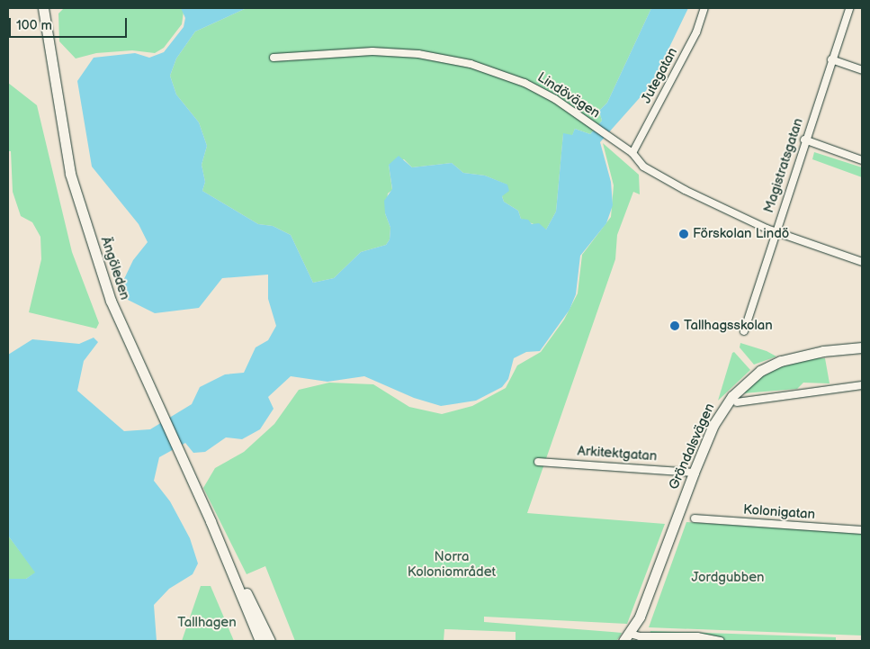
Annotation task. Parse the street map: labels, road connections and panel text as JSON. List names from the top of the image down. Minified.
{"streets":{"main road":["Ängöleden","Gröndalsvägen"],"street":["Jutegatan","Lindövägen","Magistratsgatan","Arkitektgatan","Kolonigatan"]},"crossings":[["Jutegatan","Lindövägen"],["Lindövägen","Magistratsgatan"],["Gröndalsvägen","Arkitektgatan"]],"parks":["Norra Koloniområdet","Jordgubben","Tallhagen"],"places":["Förskolan Lindö","Tallhagsskolan"],"scale_bar":"100 m"}
